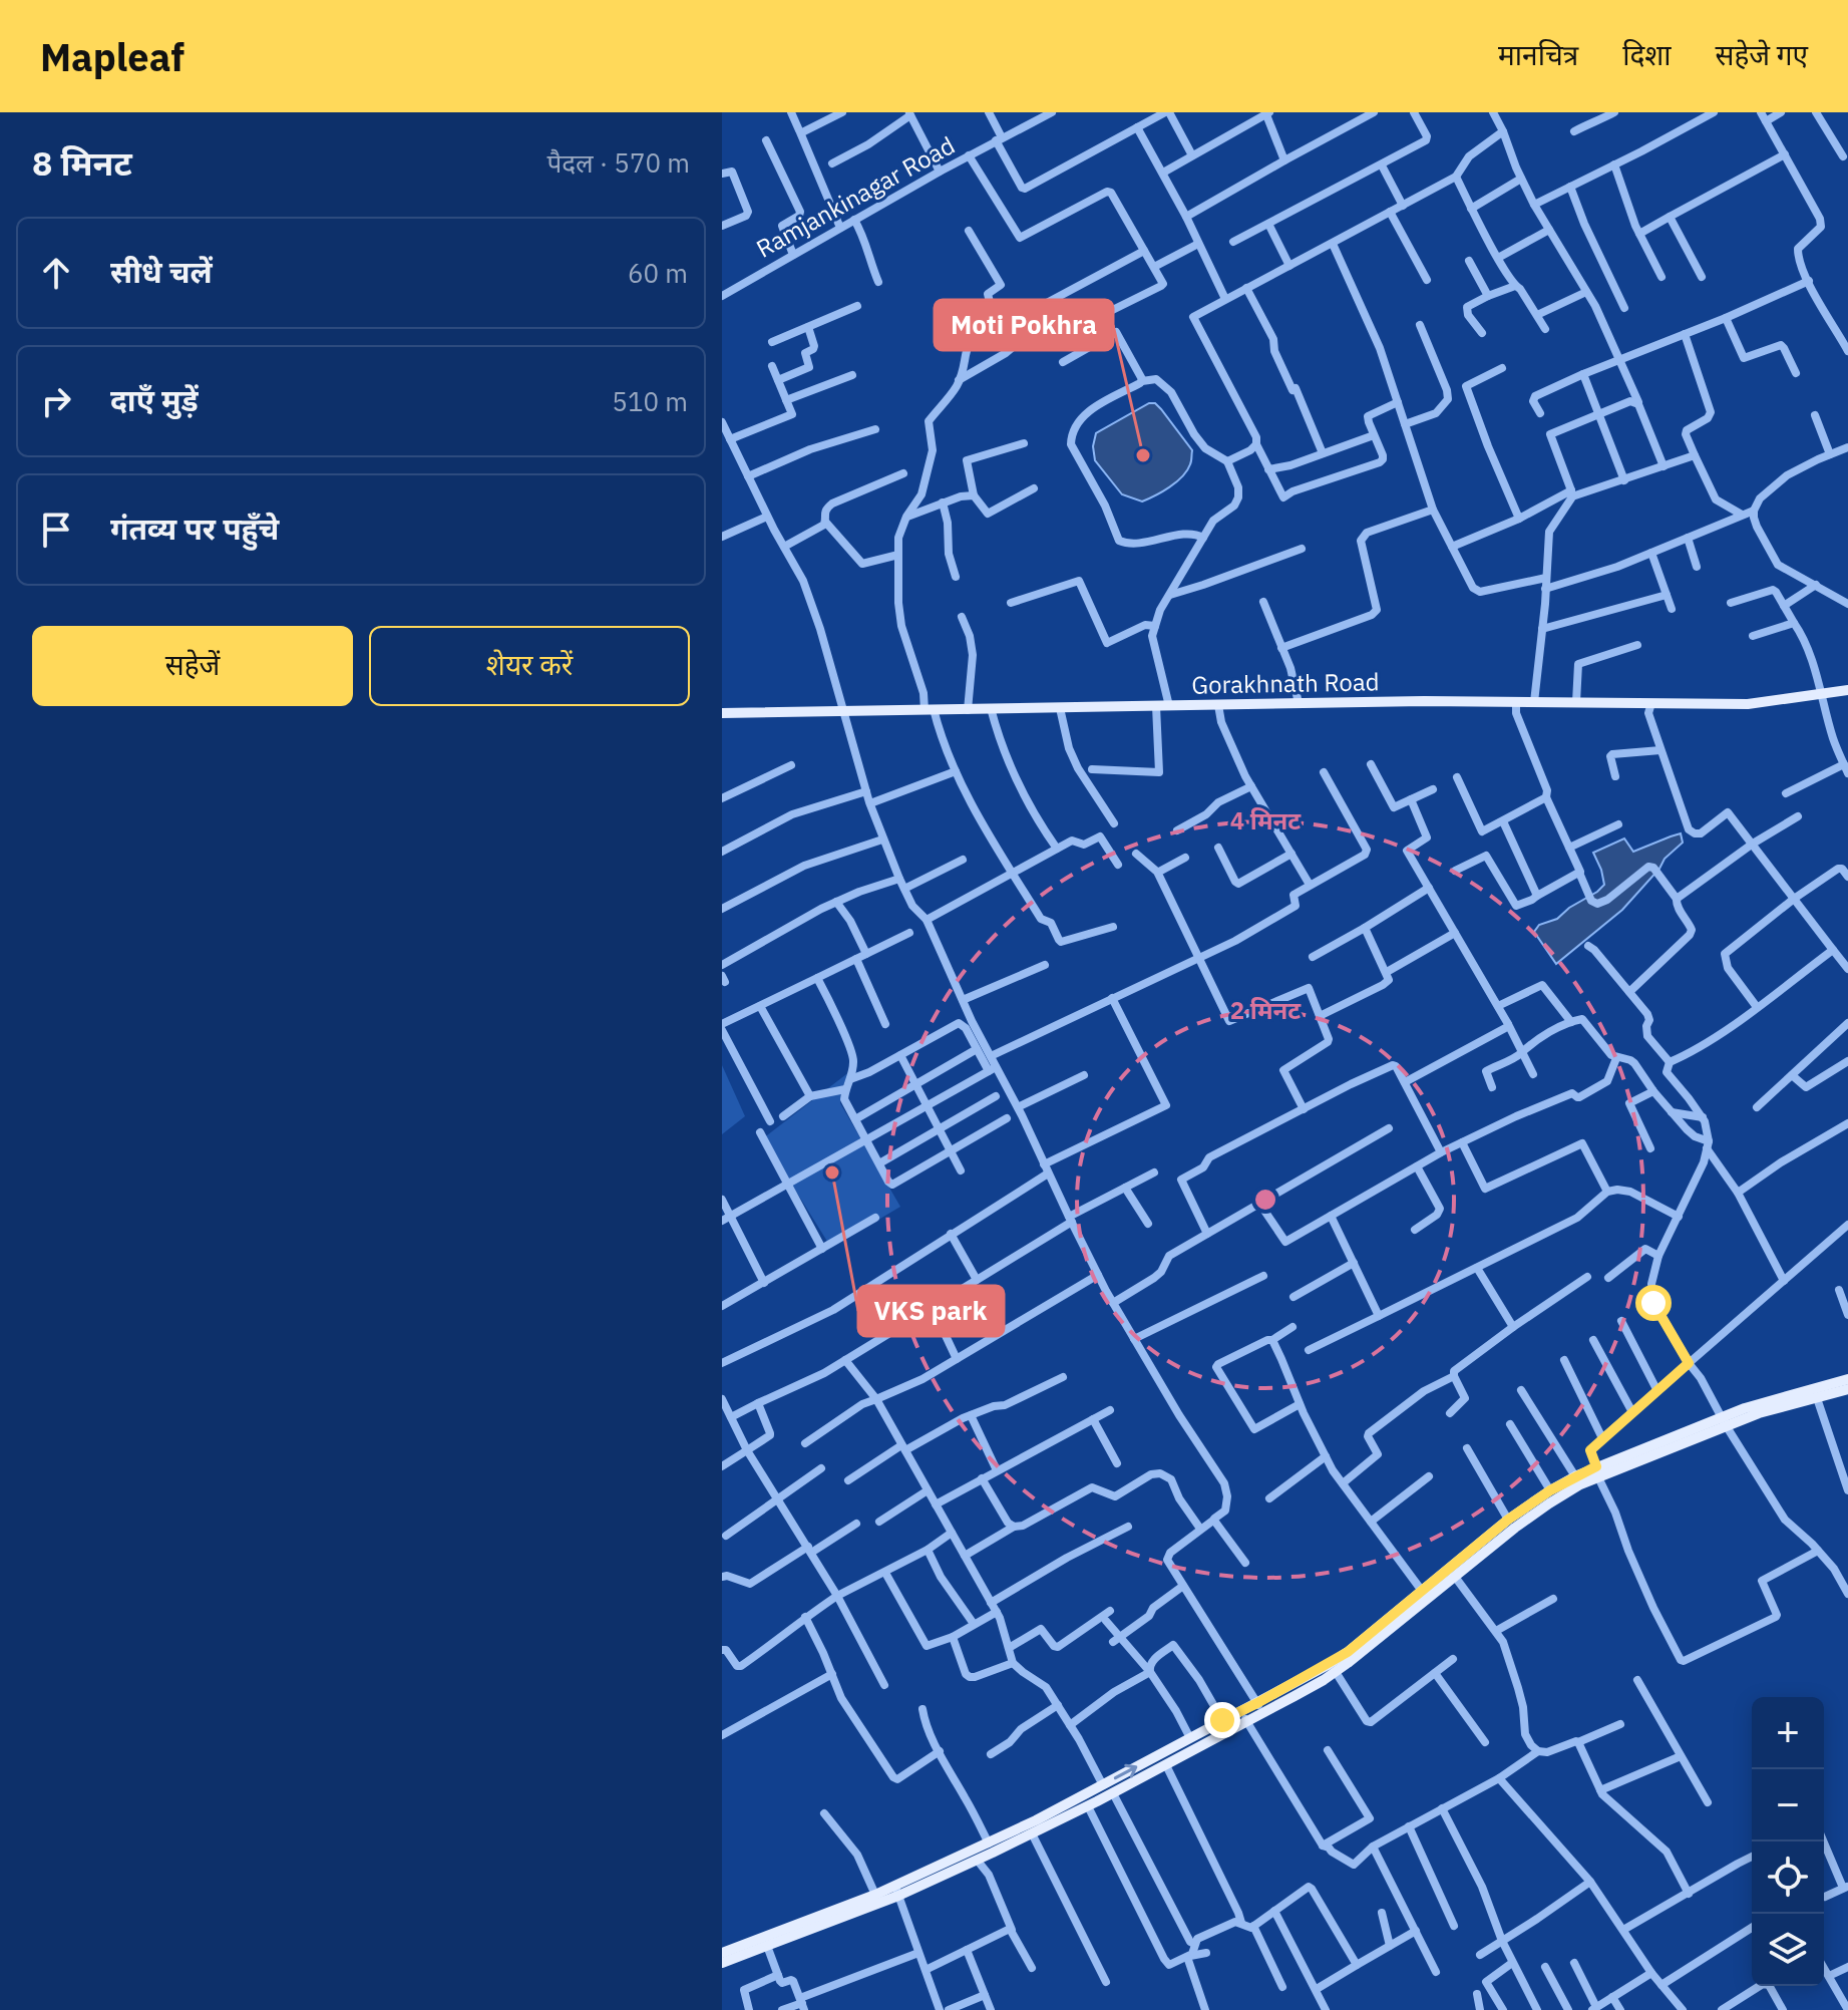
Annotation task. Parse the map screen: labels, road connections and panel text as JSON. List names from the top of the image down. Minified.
{"streets":{"main road":["Gorakhnath Road"],"street":["Ramjankinagar Road"]},"places":["Moti Pokhra","VKS park"],"page":{"header":"Mapleaf","nav":["मानचित्र","दिशा","सहेजे गए"],"heading":["8 मिनट","पैदल · 570 m"],"list":[["सीधे चलें","60 m"],["दाएँ मुड़ें","510 m"],"गंतव्य पर पहुँचे"],"buttons":["सहेजें","शेयर करें"],"map_buttons":["+","−"]},"rings":["4 मिनट","2 मिनट"]}
